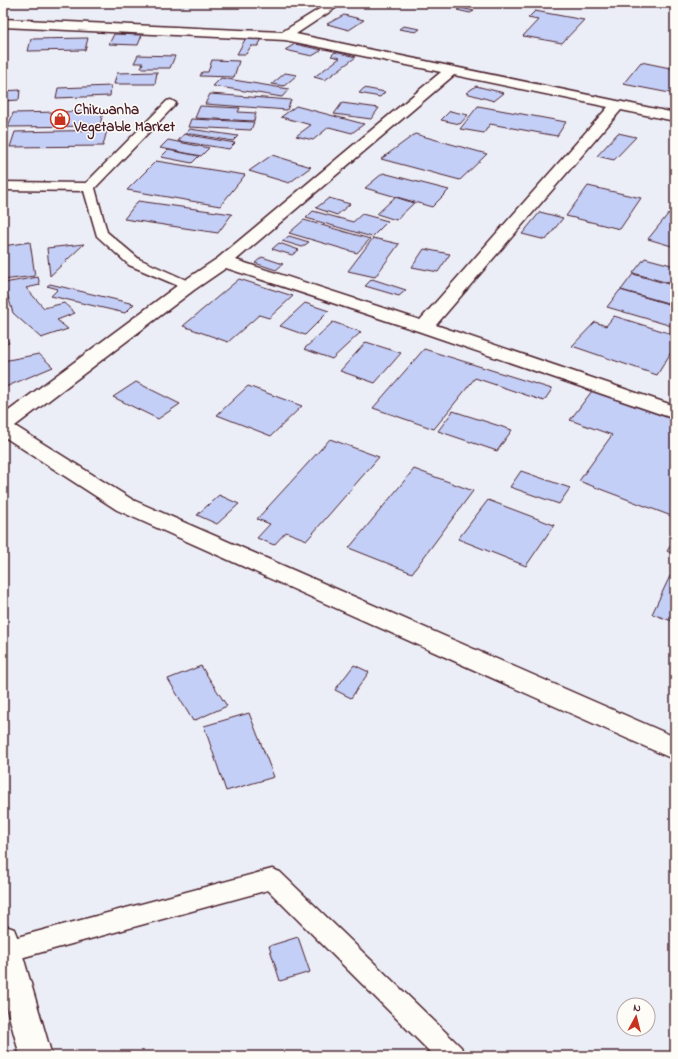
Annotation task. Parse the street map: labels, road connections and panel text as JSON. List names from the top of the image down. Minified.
{"places":{"shop":["Chikwanha Vegetable Market"]},"north":"top"}
